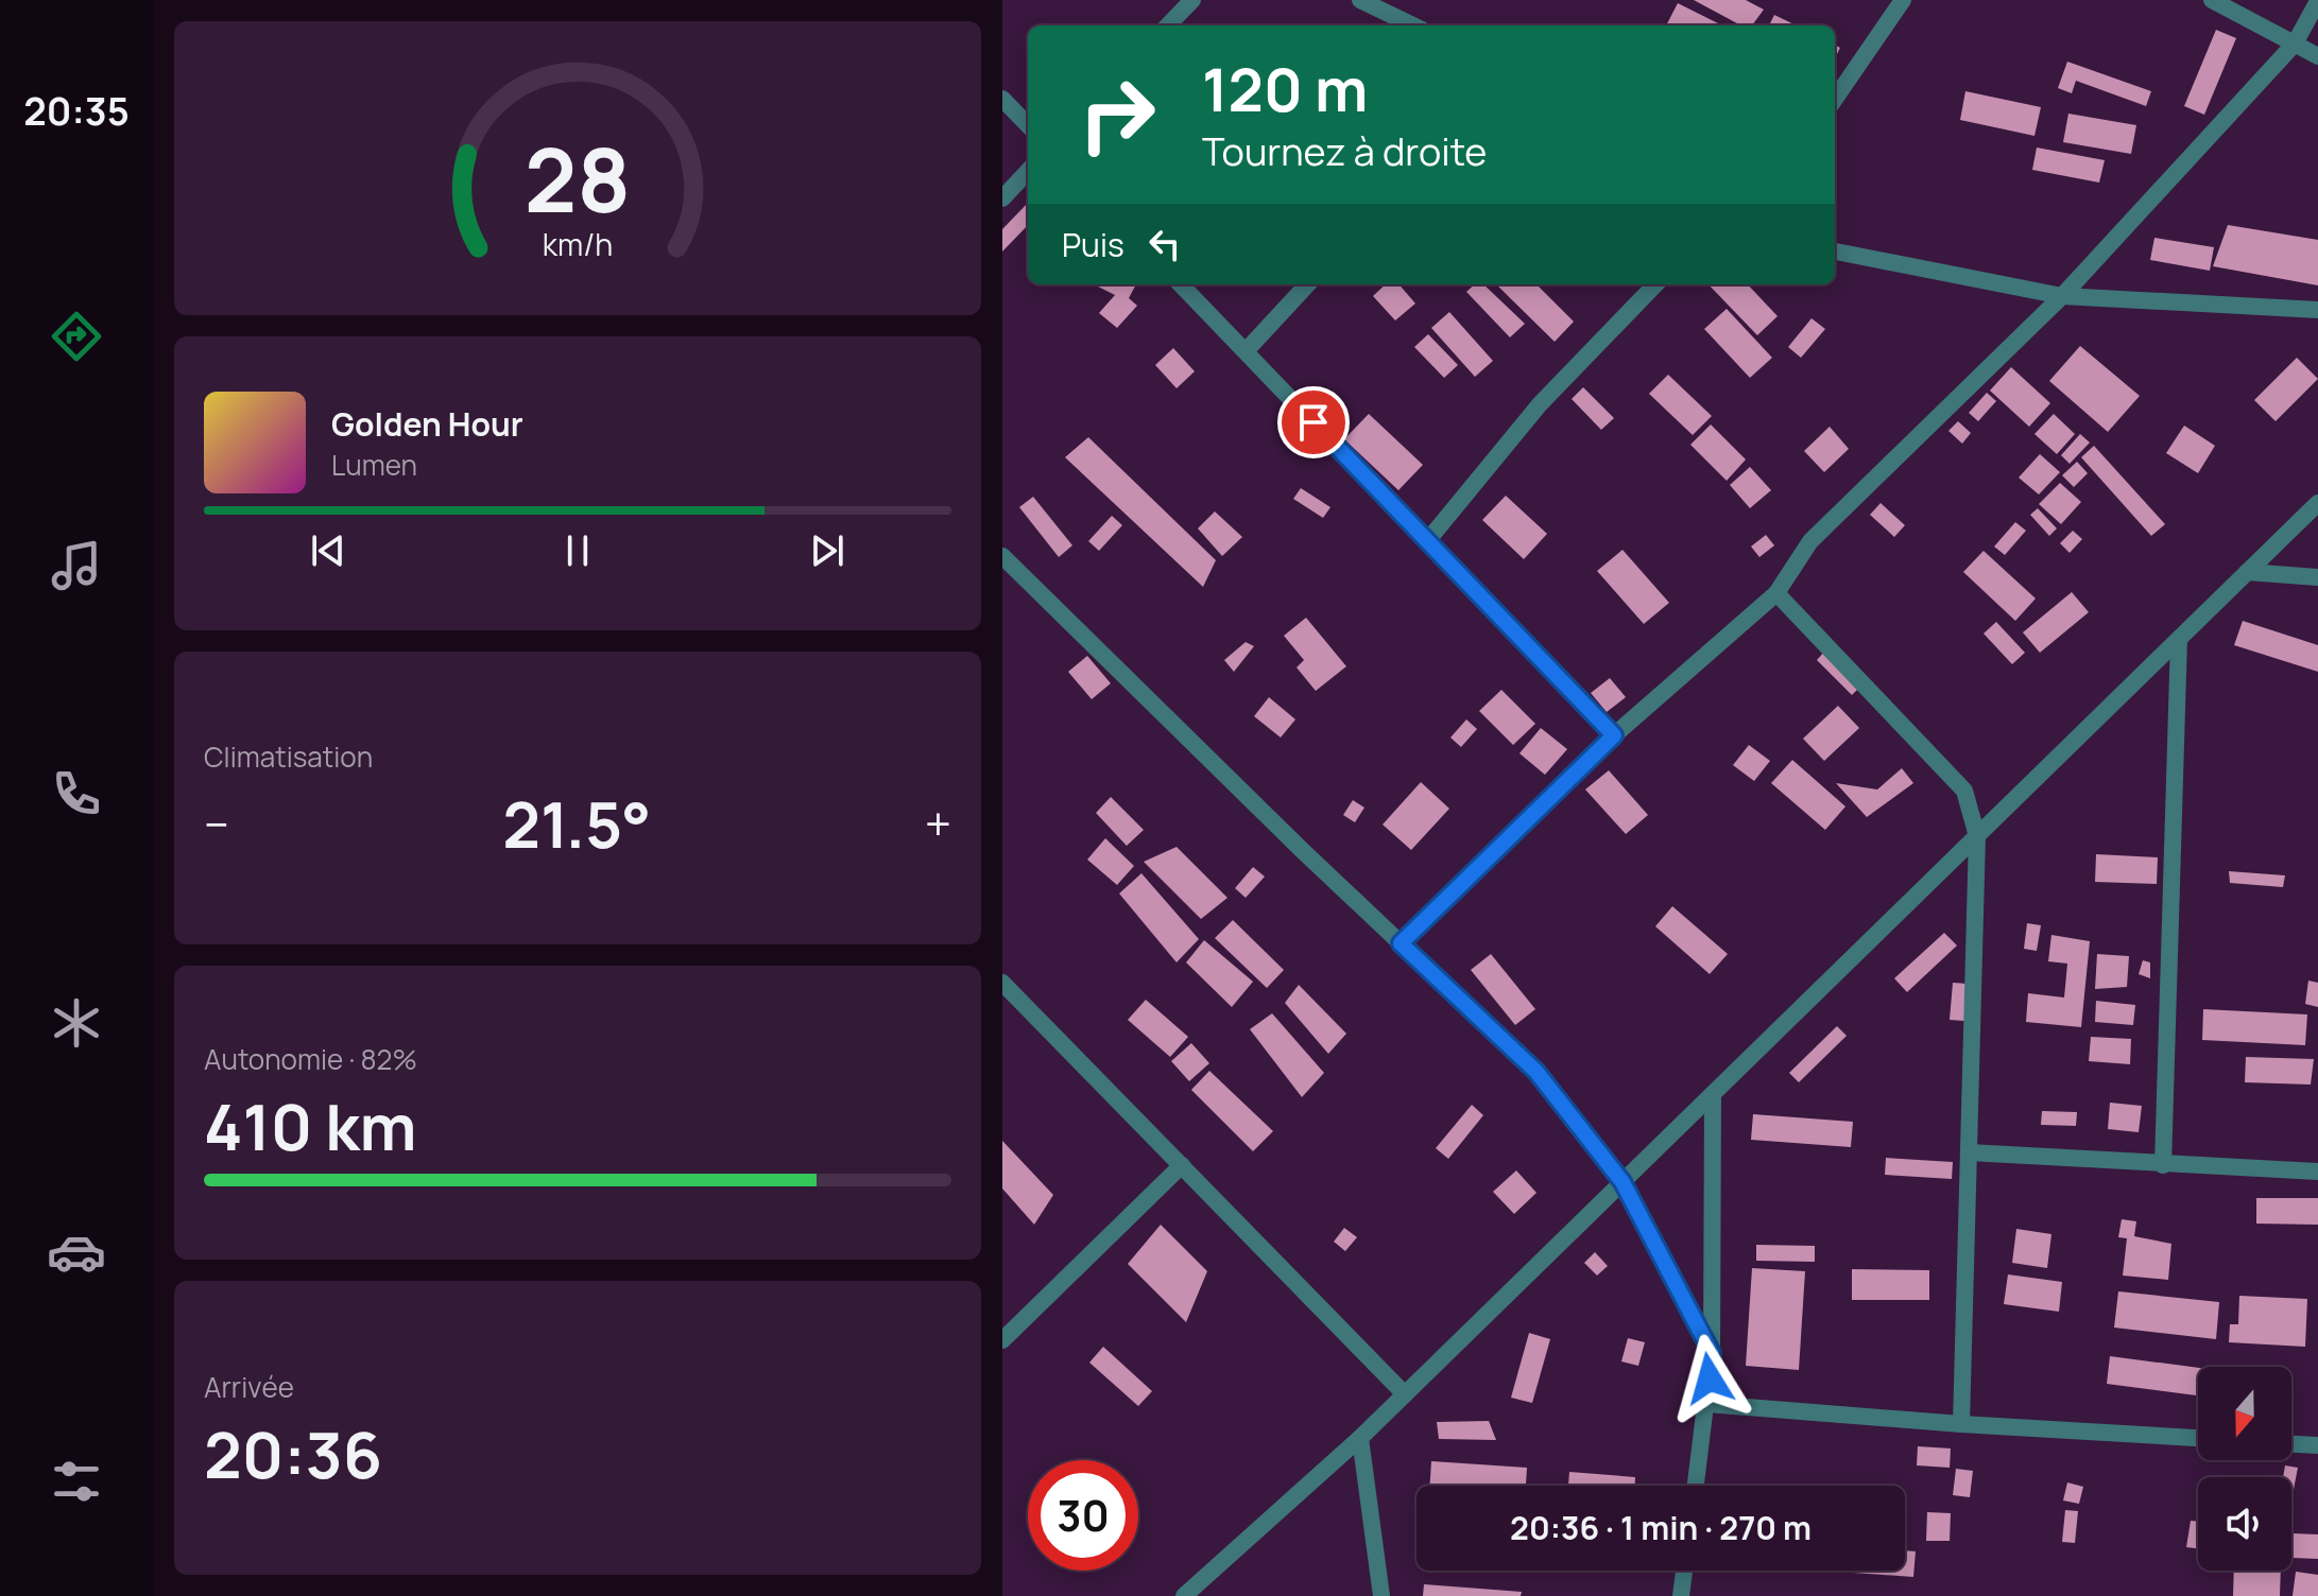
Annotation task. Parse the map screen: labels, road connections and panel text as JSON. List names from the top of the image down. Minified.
{"north":"bottom","page":{"tabs":"20:35","turn":["120 m","Tournez à droite"],"then":"Puis","song":["Golden Hour","Lumen"],"tile":["Climatisation",["Autonomie · 82%","410 km"],["Arrivée","20:36"]],"heat":["−","21.5°","+"],"limit":"30","trip":"20:36 · 1 min · 270 m","gauge":["28","km/h"]}}
